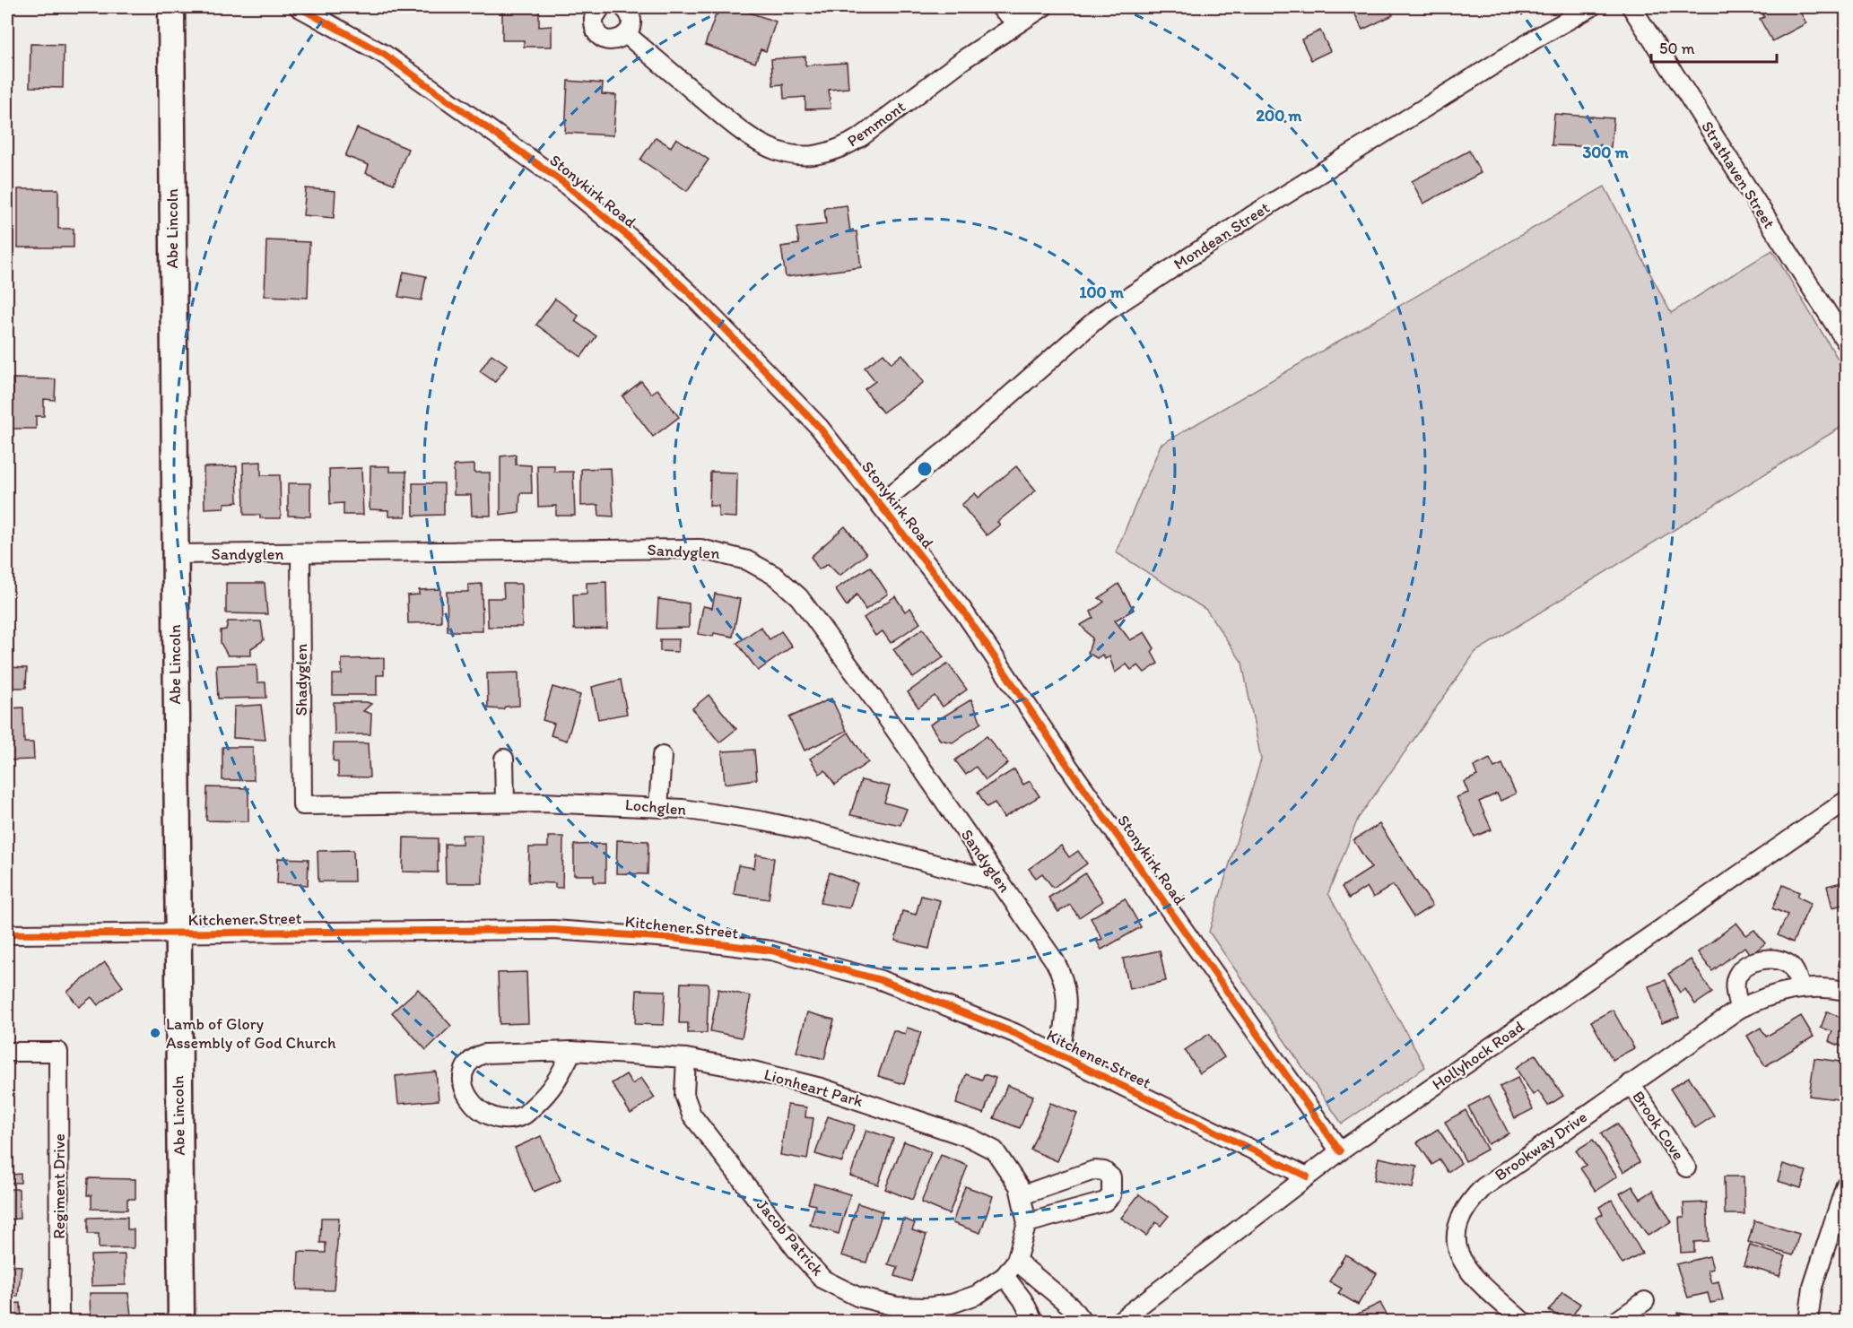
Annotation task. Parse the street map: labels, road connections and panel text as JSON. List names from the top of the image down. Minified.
{"streets":{"street":["Pemmont","Strathaven Street","Stonykirk Road","Abe Lincoln","Mondean Street","Sandyglen","Shadyglen","Lochglen","Kitchener Street","Hollyhock Road","Lionheart Park","Brook Cove","Brookway Drive","Regiment Drive","Jacob Patrick"]},"crossings":[["Stonykirk Road","Mondean Street"],["Stonykirk Road","Hollyhock Road"],["Abe Lincoln","Sandyglen"],["Abe Lincoln","Kitchener Street"],["Sandyglen","Shadyglen"],["Sandyglen","Lochglen"],["Sandyglen","Kitchener Street"],["Shadyglen","Lochglen"],["Kitchener Street","Hollyhock Road"],["Lionheart Park","Jacob Patrick"],["Brook Cove","Brookway Drive"]],"places":["Lamb of Glory Assembly of God Church"],"scale_bar":"50 m","rings":["200 m","300 m","100 m"]}
